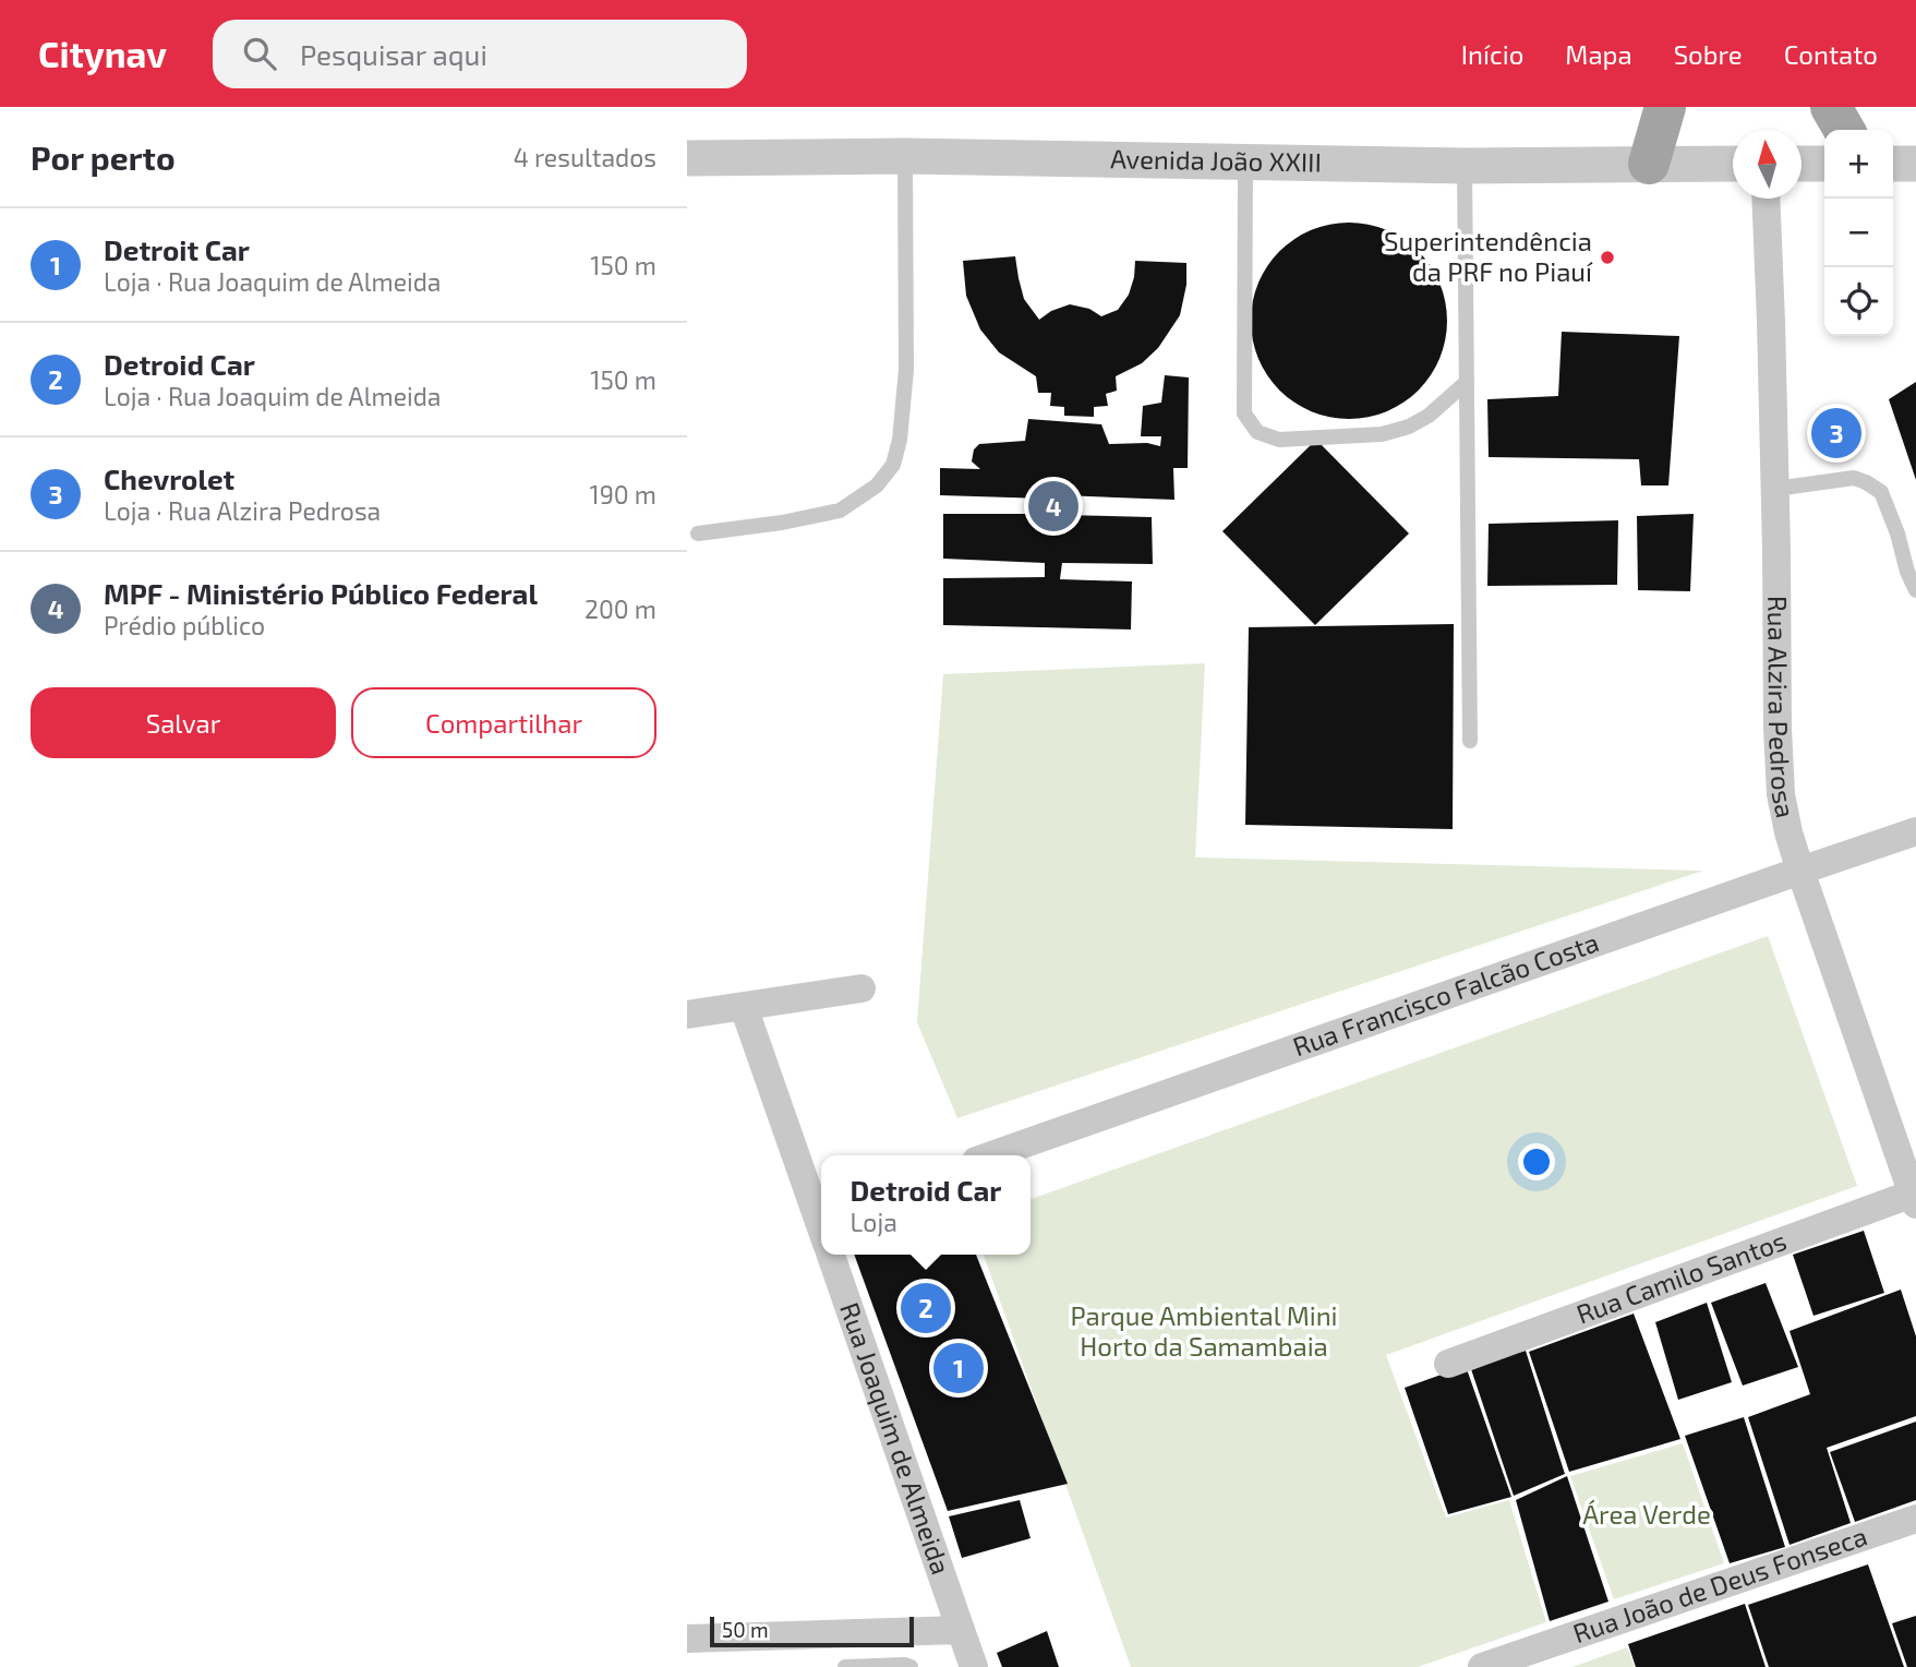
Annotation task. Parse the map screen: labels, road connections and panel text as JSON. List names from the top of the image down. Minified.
{"streets":{"street":["Avenida João XXIII","Rua Alzira Pedrosa","Rua Francisco Falcão Costa","Rua Camilo Santos","Rua Joaquim de Almeida","Rua João de Deus Fonseca"]},"crossings":[["Rua Alzira Pedrosa","Rua Francisco Falcão Costa"],["Rua Alzira Pedrosa","Rua Camilo Santos"]],"parks":["Parque Ambiental Mini Horto da Samambaia","Área Verde"],"places":["Superintendência da PRF no Piauí"],"scale_bar":"50 m","north":"top","page":{"header":"Citynav","search":"Pesquisar aqui","nav":["Início","Mapa","Sobre","Contato"],"heading":["Por perto","4 resultados"],"map_buttons":["+","−"],"list":[{"mark":"1","name":"Detroit Car","note":"Loja · Rua Joaquim de Almeida","value":"150 m"},{"mark":"2","name":"Detroid Car","note":"Loja · Rua Joaquim de Almeida","value":"150 m"},{"mark":"3","name":"Chevrolet","note":"Loja · Rua Alzira Pedrosa","value":"190 m"},{"mark":"4","name":"MPF - Ministério Público Federal","note":"Prédio público","value":"200 m"}],"pins":["3","4","2","1"],"buttons":["Salvar","Compartilhar"],"popup":["Detroid Car","Loja"],"scale":"50 m"}}
